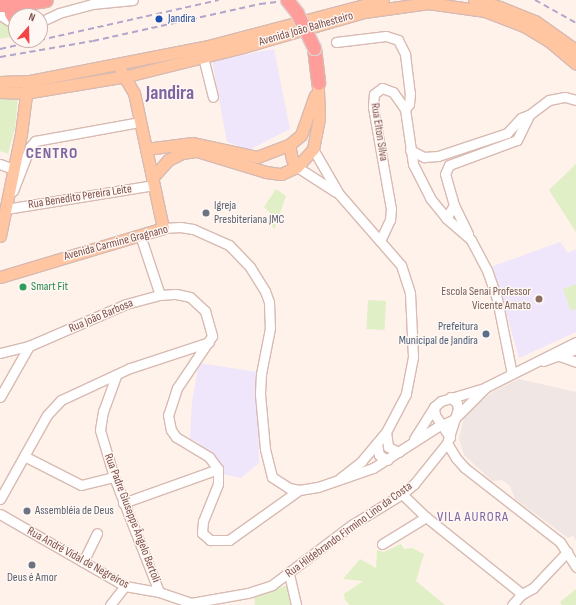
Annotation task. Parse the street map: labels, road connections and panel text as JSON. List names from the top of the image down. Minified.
{"streets":{"main road":["Avenida João Balhesteiro","Avenida Carmine Gragnano"],"street":["Rua Elton Silva","Rua Benedito Pereira Leite","Rua João Barbosa","Rua Padre Giuseppe Ângelo Bertoli","Rua Hildebrando Firmino Lino da Costa","Rua André Vidal de Negreiros"]},"crossings":[["Rua Padre Giuseppe Ângelo Bertoli","Rua Hildebrando Firmino Lino da Costa"],["Rua Padre Giuseppe Ângelo Bertoli","Rua André Vidal de Negreiros"],["Rua Hildebrando Firmino Lino da Costa","Rua André Vidal de Negreiros"]],"districts":["Jandira","CENTRO","VILA AURORA"],"places":["Jandira","Igreja Presbiteriana JMC","Smart Fit","Escola Senai Professor Vicente Amato","Prefeitura Municipal de Jandira","Assembléia de Deus","Deus é Amor"],"north":"top"}
